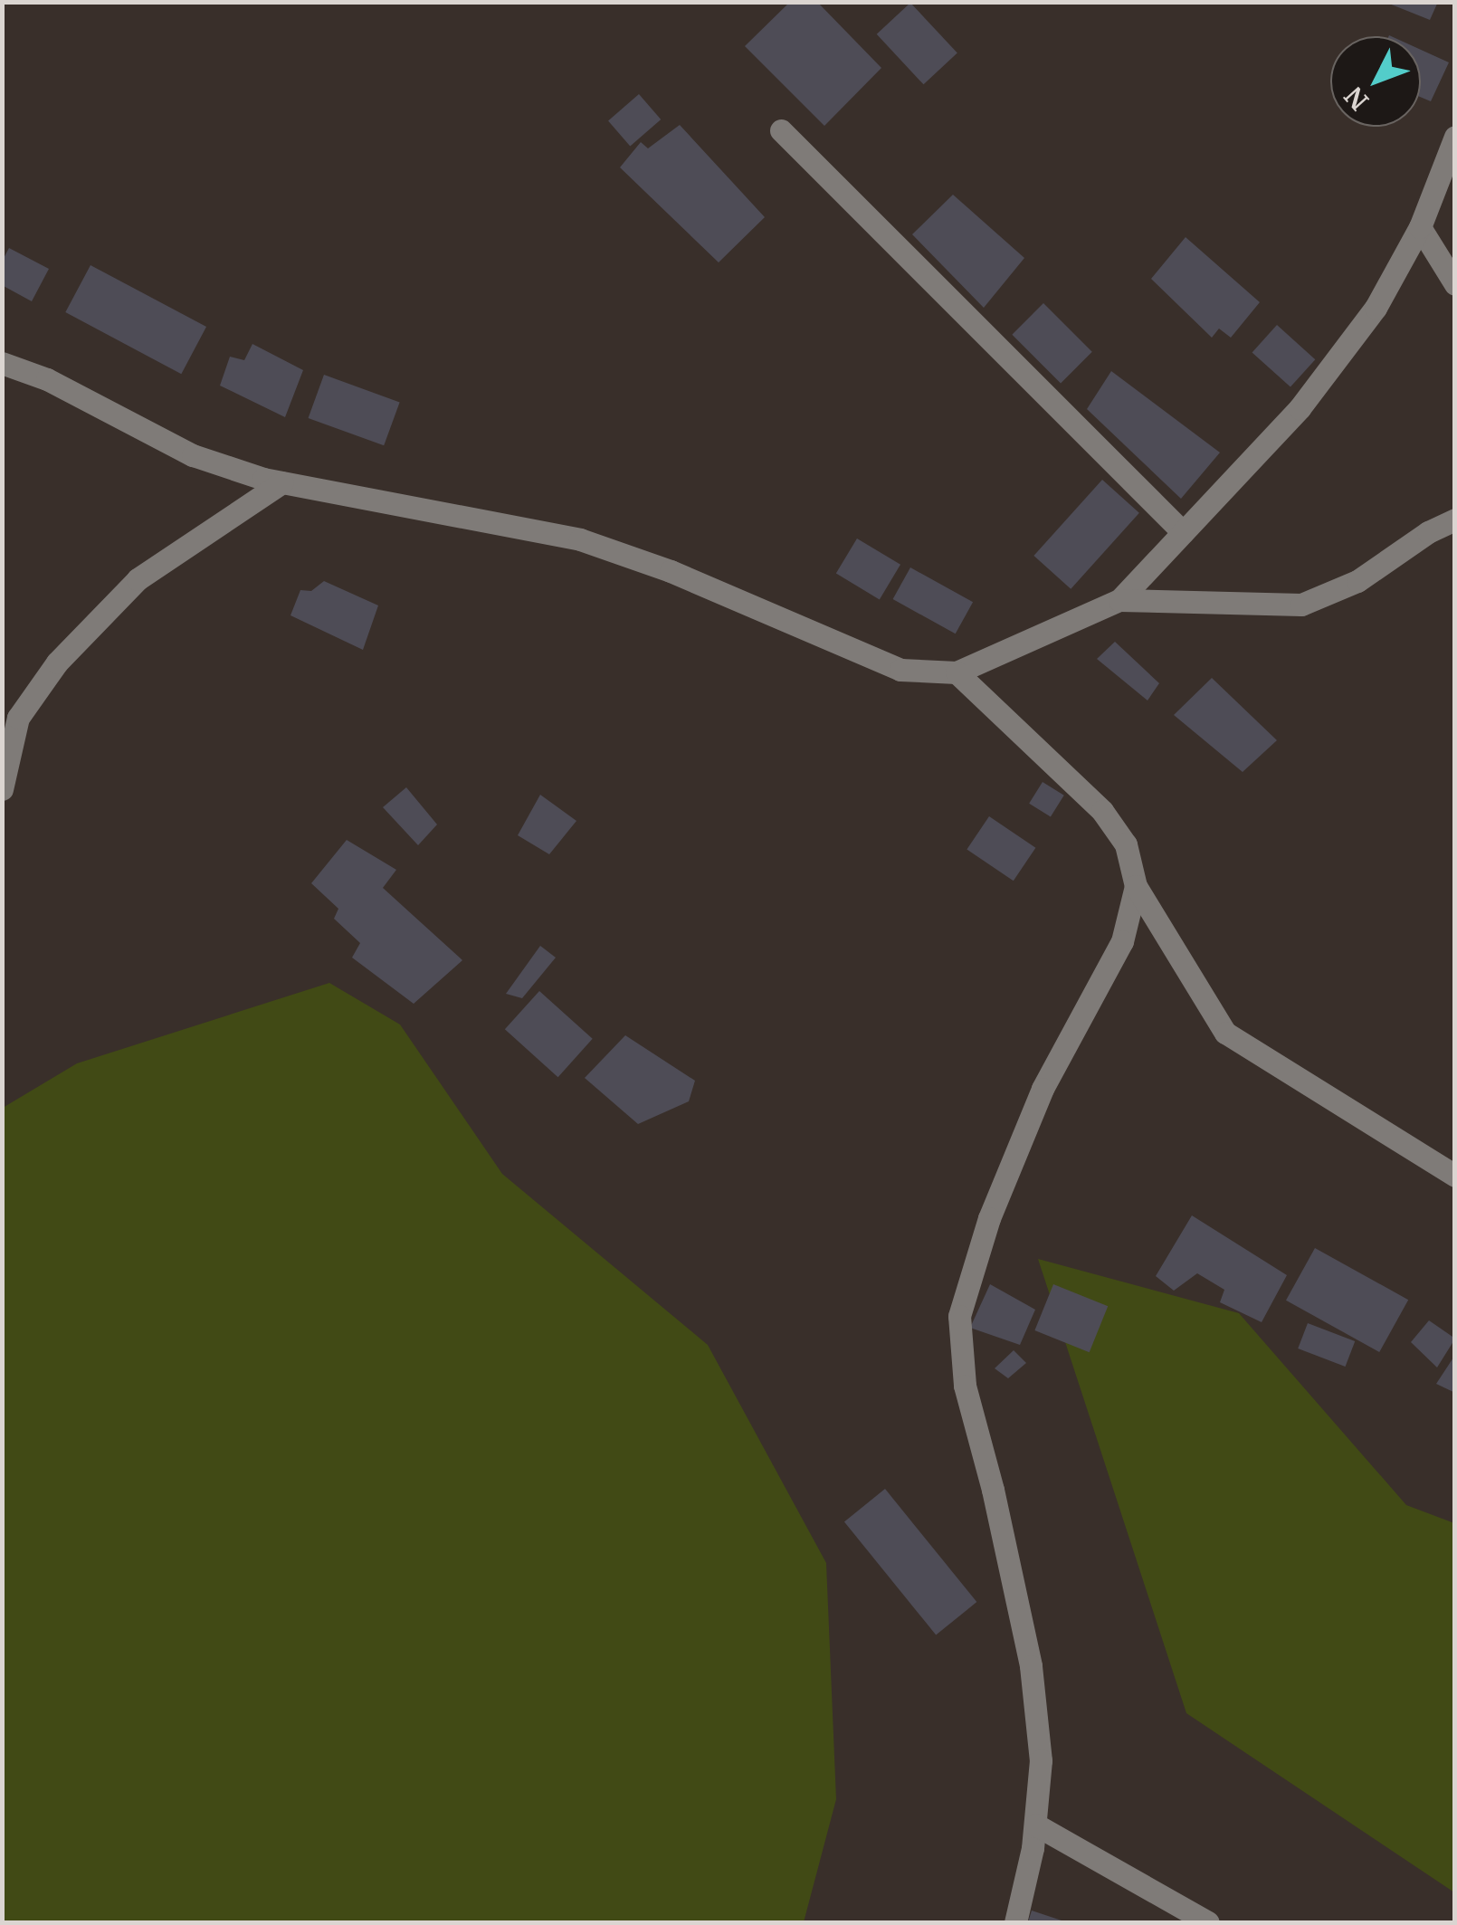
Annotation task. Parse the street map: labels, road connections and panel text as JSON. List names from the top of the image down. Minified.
{"north":"bottom left"}
